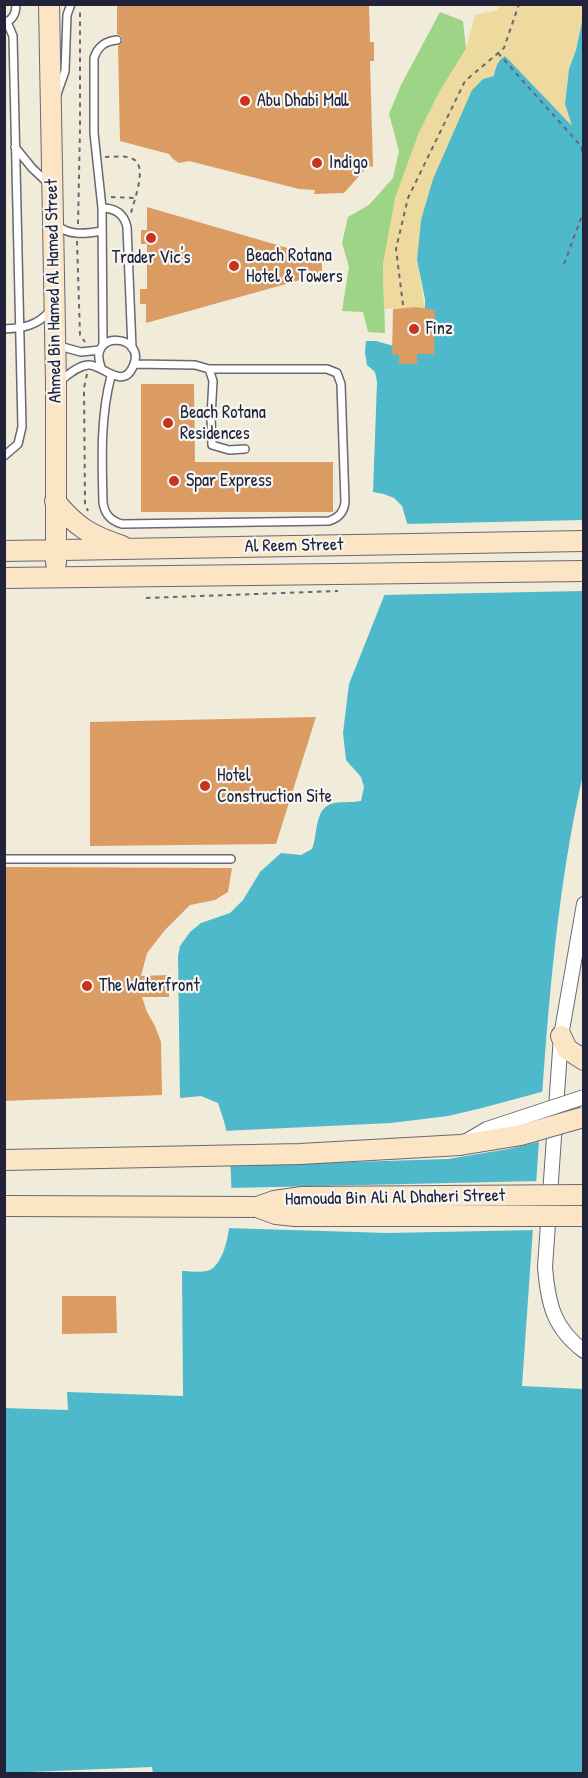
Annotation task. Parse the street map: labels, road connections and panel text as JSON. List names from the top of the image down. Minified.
{"streets":{"main road":["Ahmed Bin Hamed Al Hamed Street","Al Reem Street","Hamouda Bin Ali Al Dhaheri Street"]},"crossings":[["Ahmed Bin Hamed Al Hamed Street","Al Reem Street"]],"places":["Abu Dhabi Mall","Indigo","Trader Vic's","Beach Rotana Hotel & Towers","Finz","Beach Rotana Residences","Spar Express","Hotel Construction Site","The Waterfront"]}
